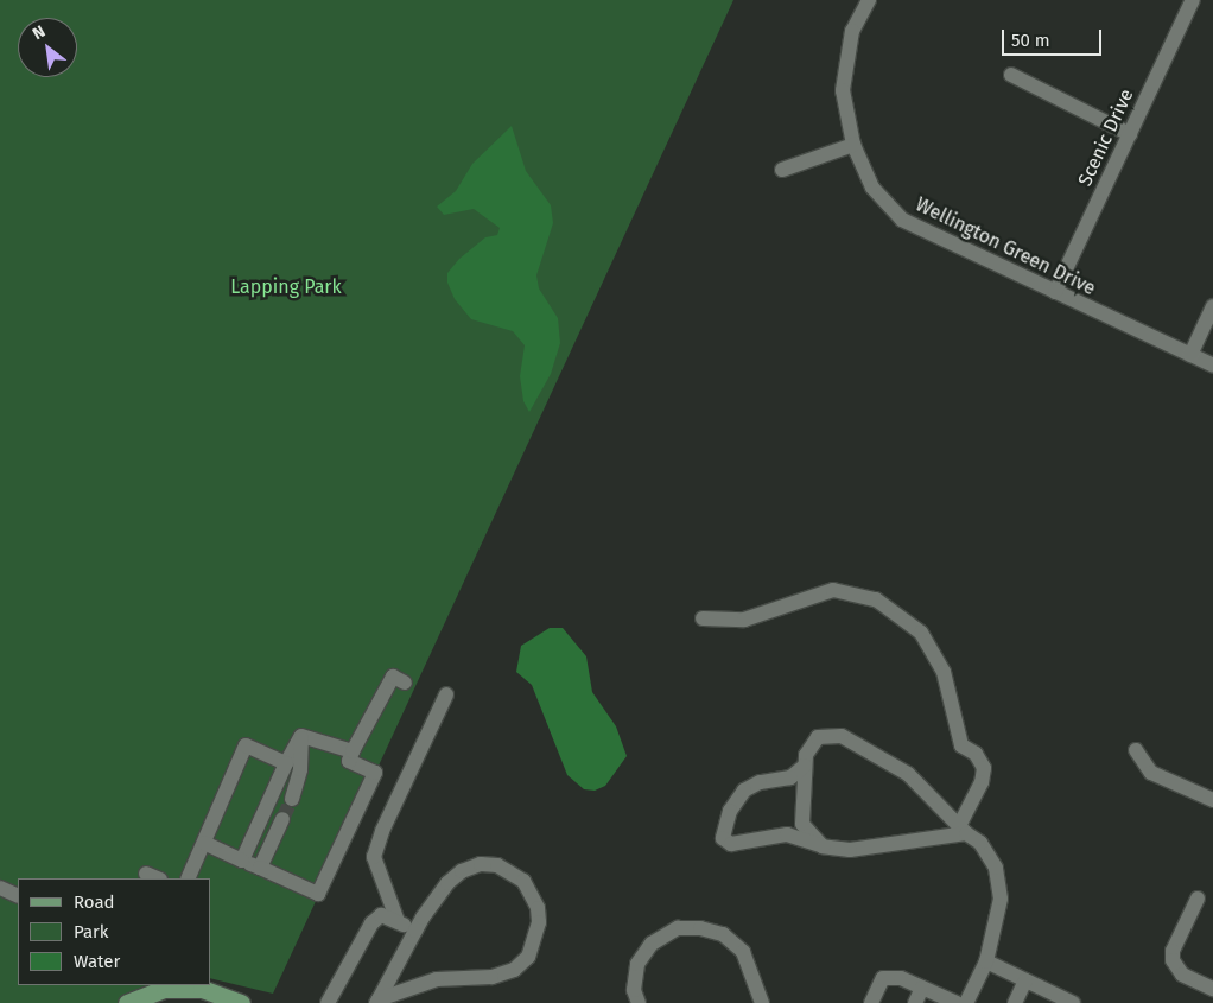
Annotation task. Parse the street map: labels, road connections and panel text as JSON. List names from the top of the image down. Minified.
{"streets":{"street":["Scenic Drive","Wellington Green Drive"]},"crossings":[["Scenic Drive","Wellington Green Drive"]],"parks":["Lapping Park"],"legend":["Road","Park","Water"],"scale_bar":"50 m","north":"top left"}
